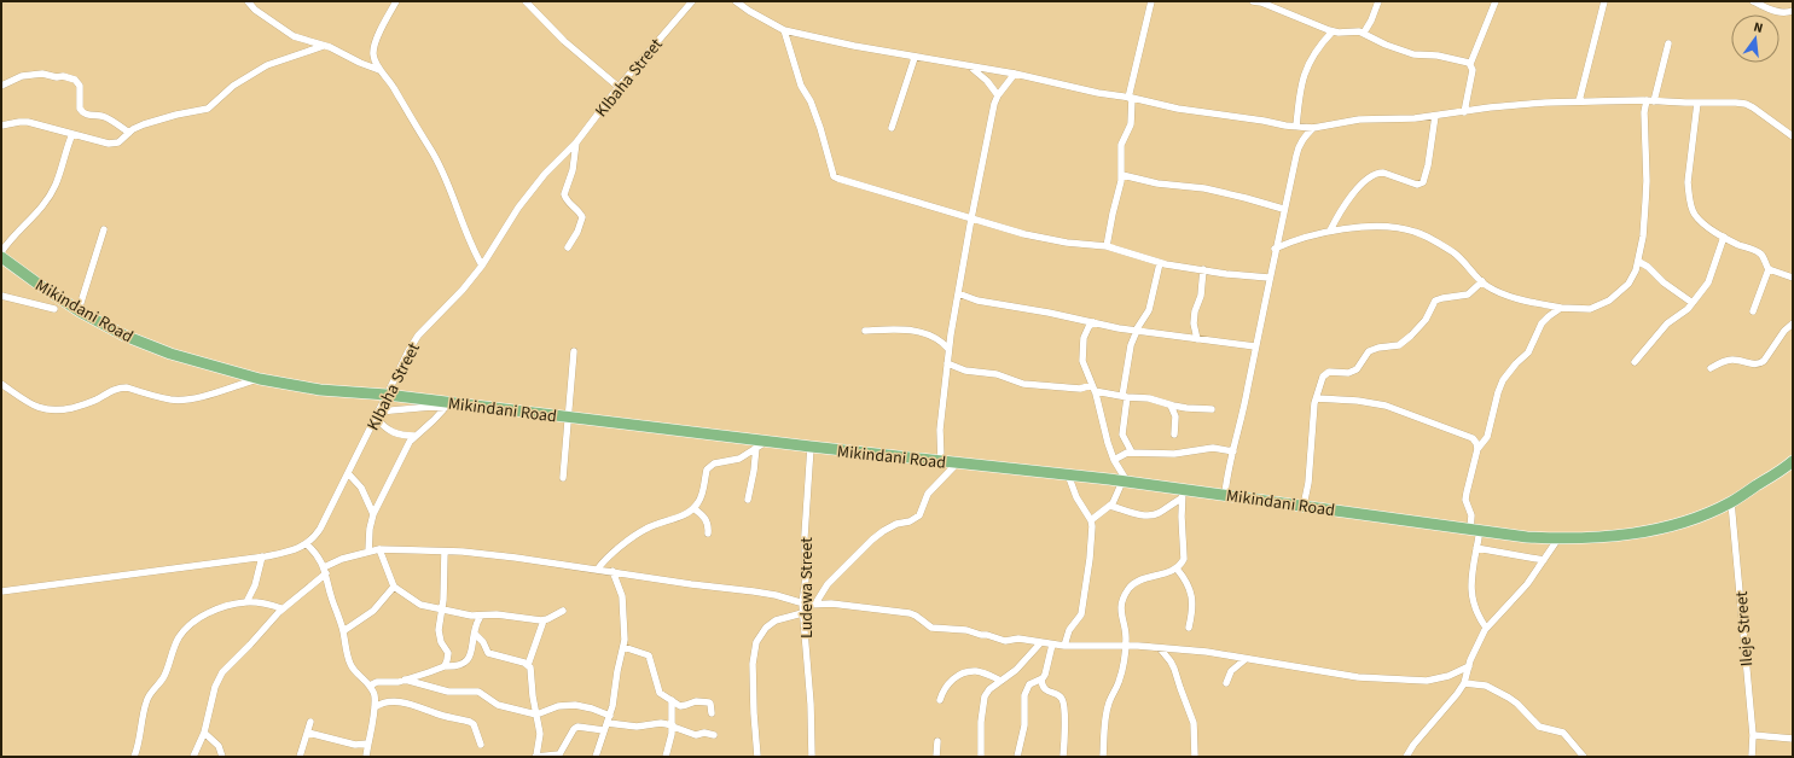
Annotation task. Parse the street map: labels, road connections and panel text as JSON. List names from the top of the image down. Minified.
{"streets":{"highway":["Mikindani Road"],"street":["KIbaha Street","Ludewa Street","Ileje Street"]},"crossings":[["KIbaha Street","Mikindani Road"],["Mikindani Road","Ludewa Street"],["Mikindani Road","Ileje Street"]],"north":"top"}
